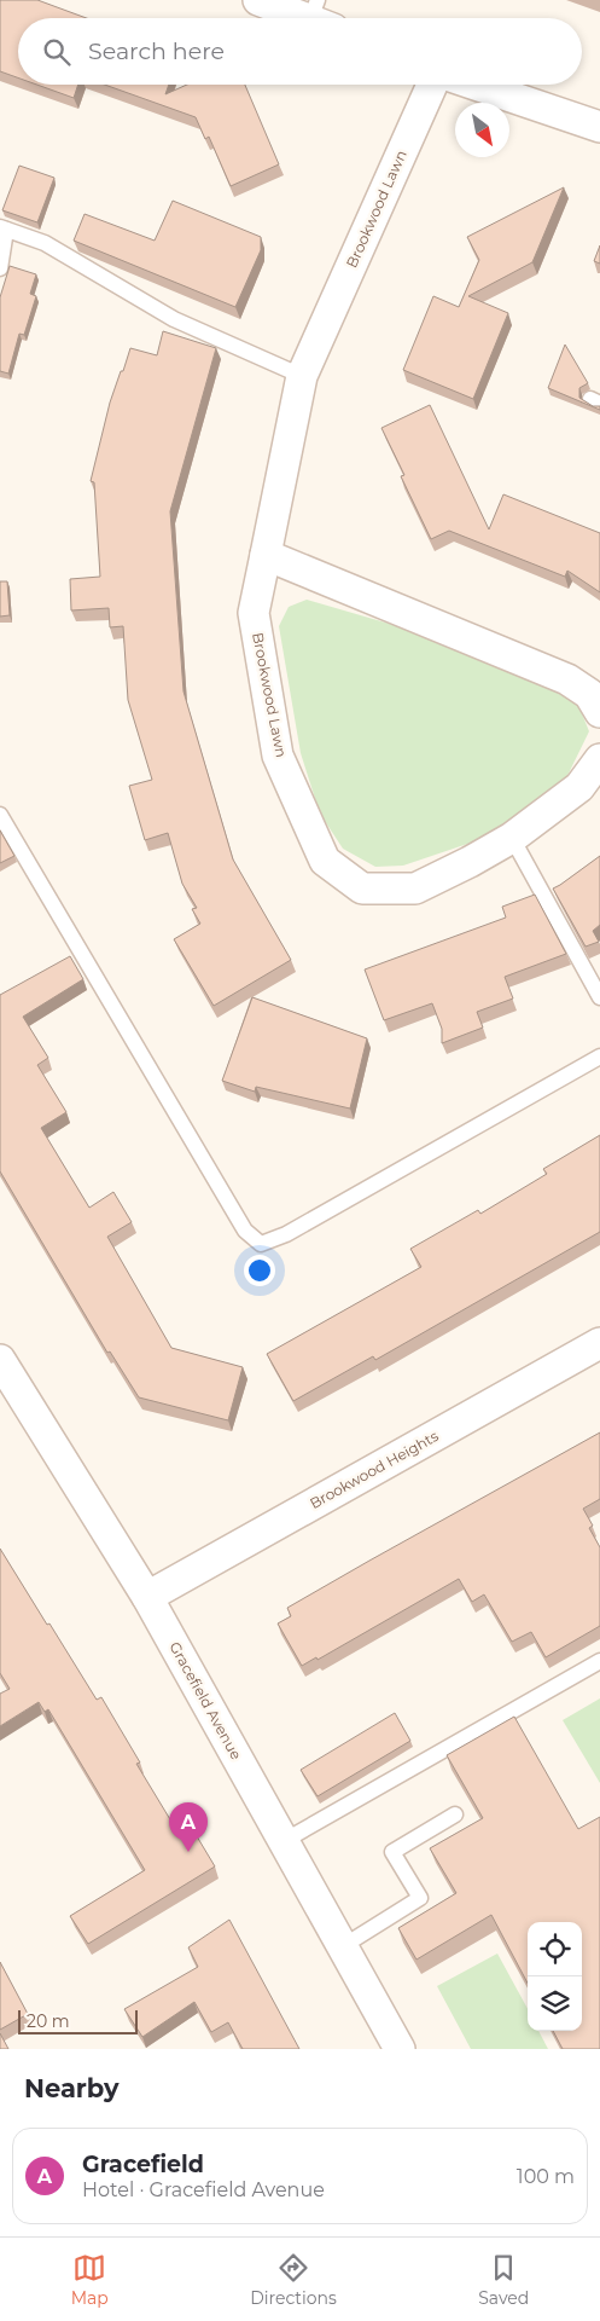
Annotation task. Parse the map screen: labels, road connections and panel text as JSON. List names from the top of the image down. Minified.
{"streets":{"street":["Brookwood Lawn","Brookwood Heights","Gracefield Avenue"]},"crossings":[["Brookwood Heights","Gracefield Avenue"]],"scale_bar":"20 m","north":"bottom right","page":{"search":"Search here","pins":"A","scale":"20 m","heading":"Nearby","list":[{"mark":"A","name":"Gracefield","note":"Hotel · Gracefield Avenue","value":"100 m"}],"nav":["Map","Directions","Saved"]}}
